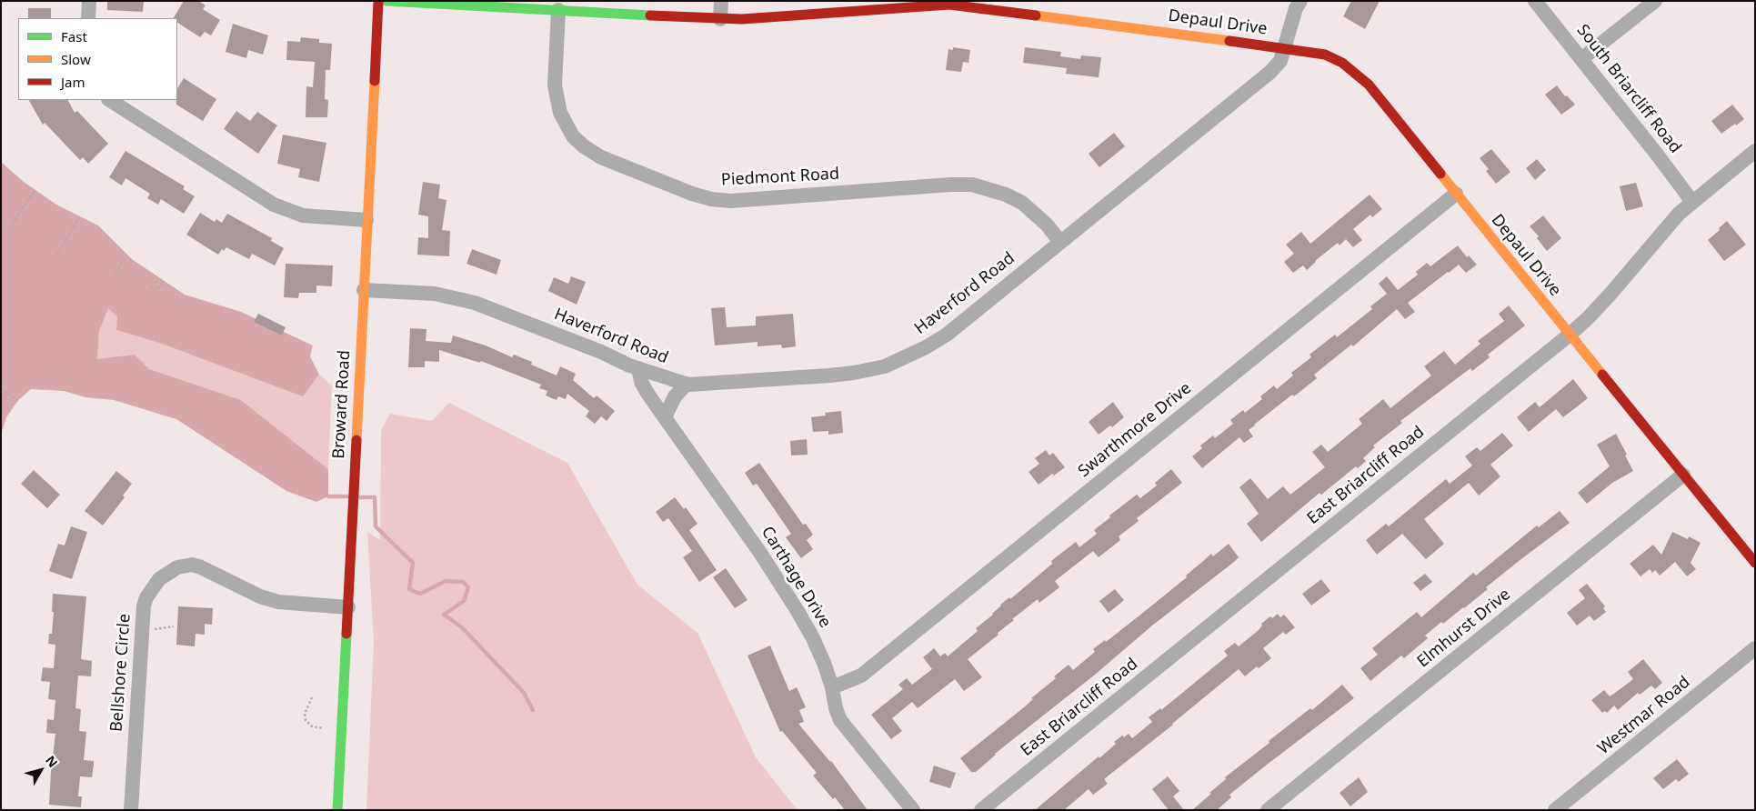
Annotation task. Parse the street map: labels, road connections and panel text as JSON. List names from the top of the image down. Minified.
{"streets":{"street":["Depaul Drive","South Briarcliff Road","Piedmont Road","Haverford Road","Broward Road","Swarthmore Drive","East Briarcliff Road","Carthage Drive","Elmhurst Drive","Bellshore Circle","Westmar Road"]},"crossings":[["Depaul Drive","Piedmont Road"],["Depaul Drive","Haverford Road"],["Depaul Drive","Swarthmore Drive"],["Depaul Drive","East Briarcliff Road"],["Depaul Drive","Elmhurst Drive"],["South Briarcliff Road","East Briarcliff Road"],["Piedmont Road","Haverford Road"],["Haverford Road","Broward Road"],["Haverford Road","Carthage Drive"],["Broward Road","Bellshore Circle"],["Swarthmore Drive","Carthage Drive"]],"legend":["Fast","Slow","Jam"],"north":"top right"}
